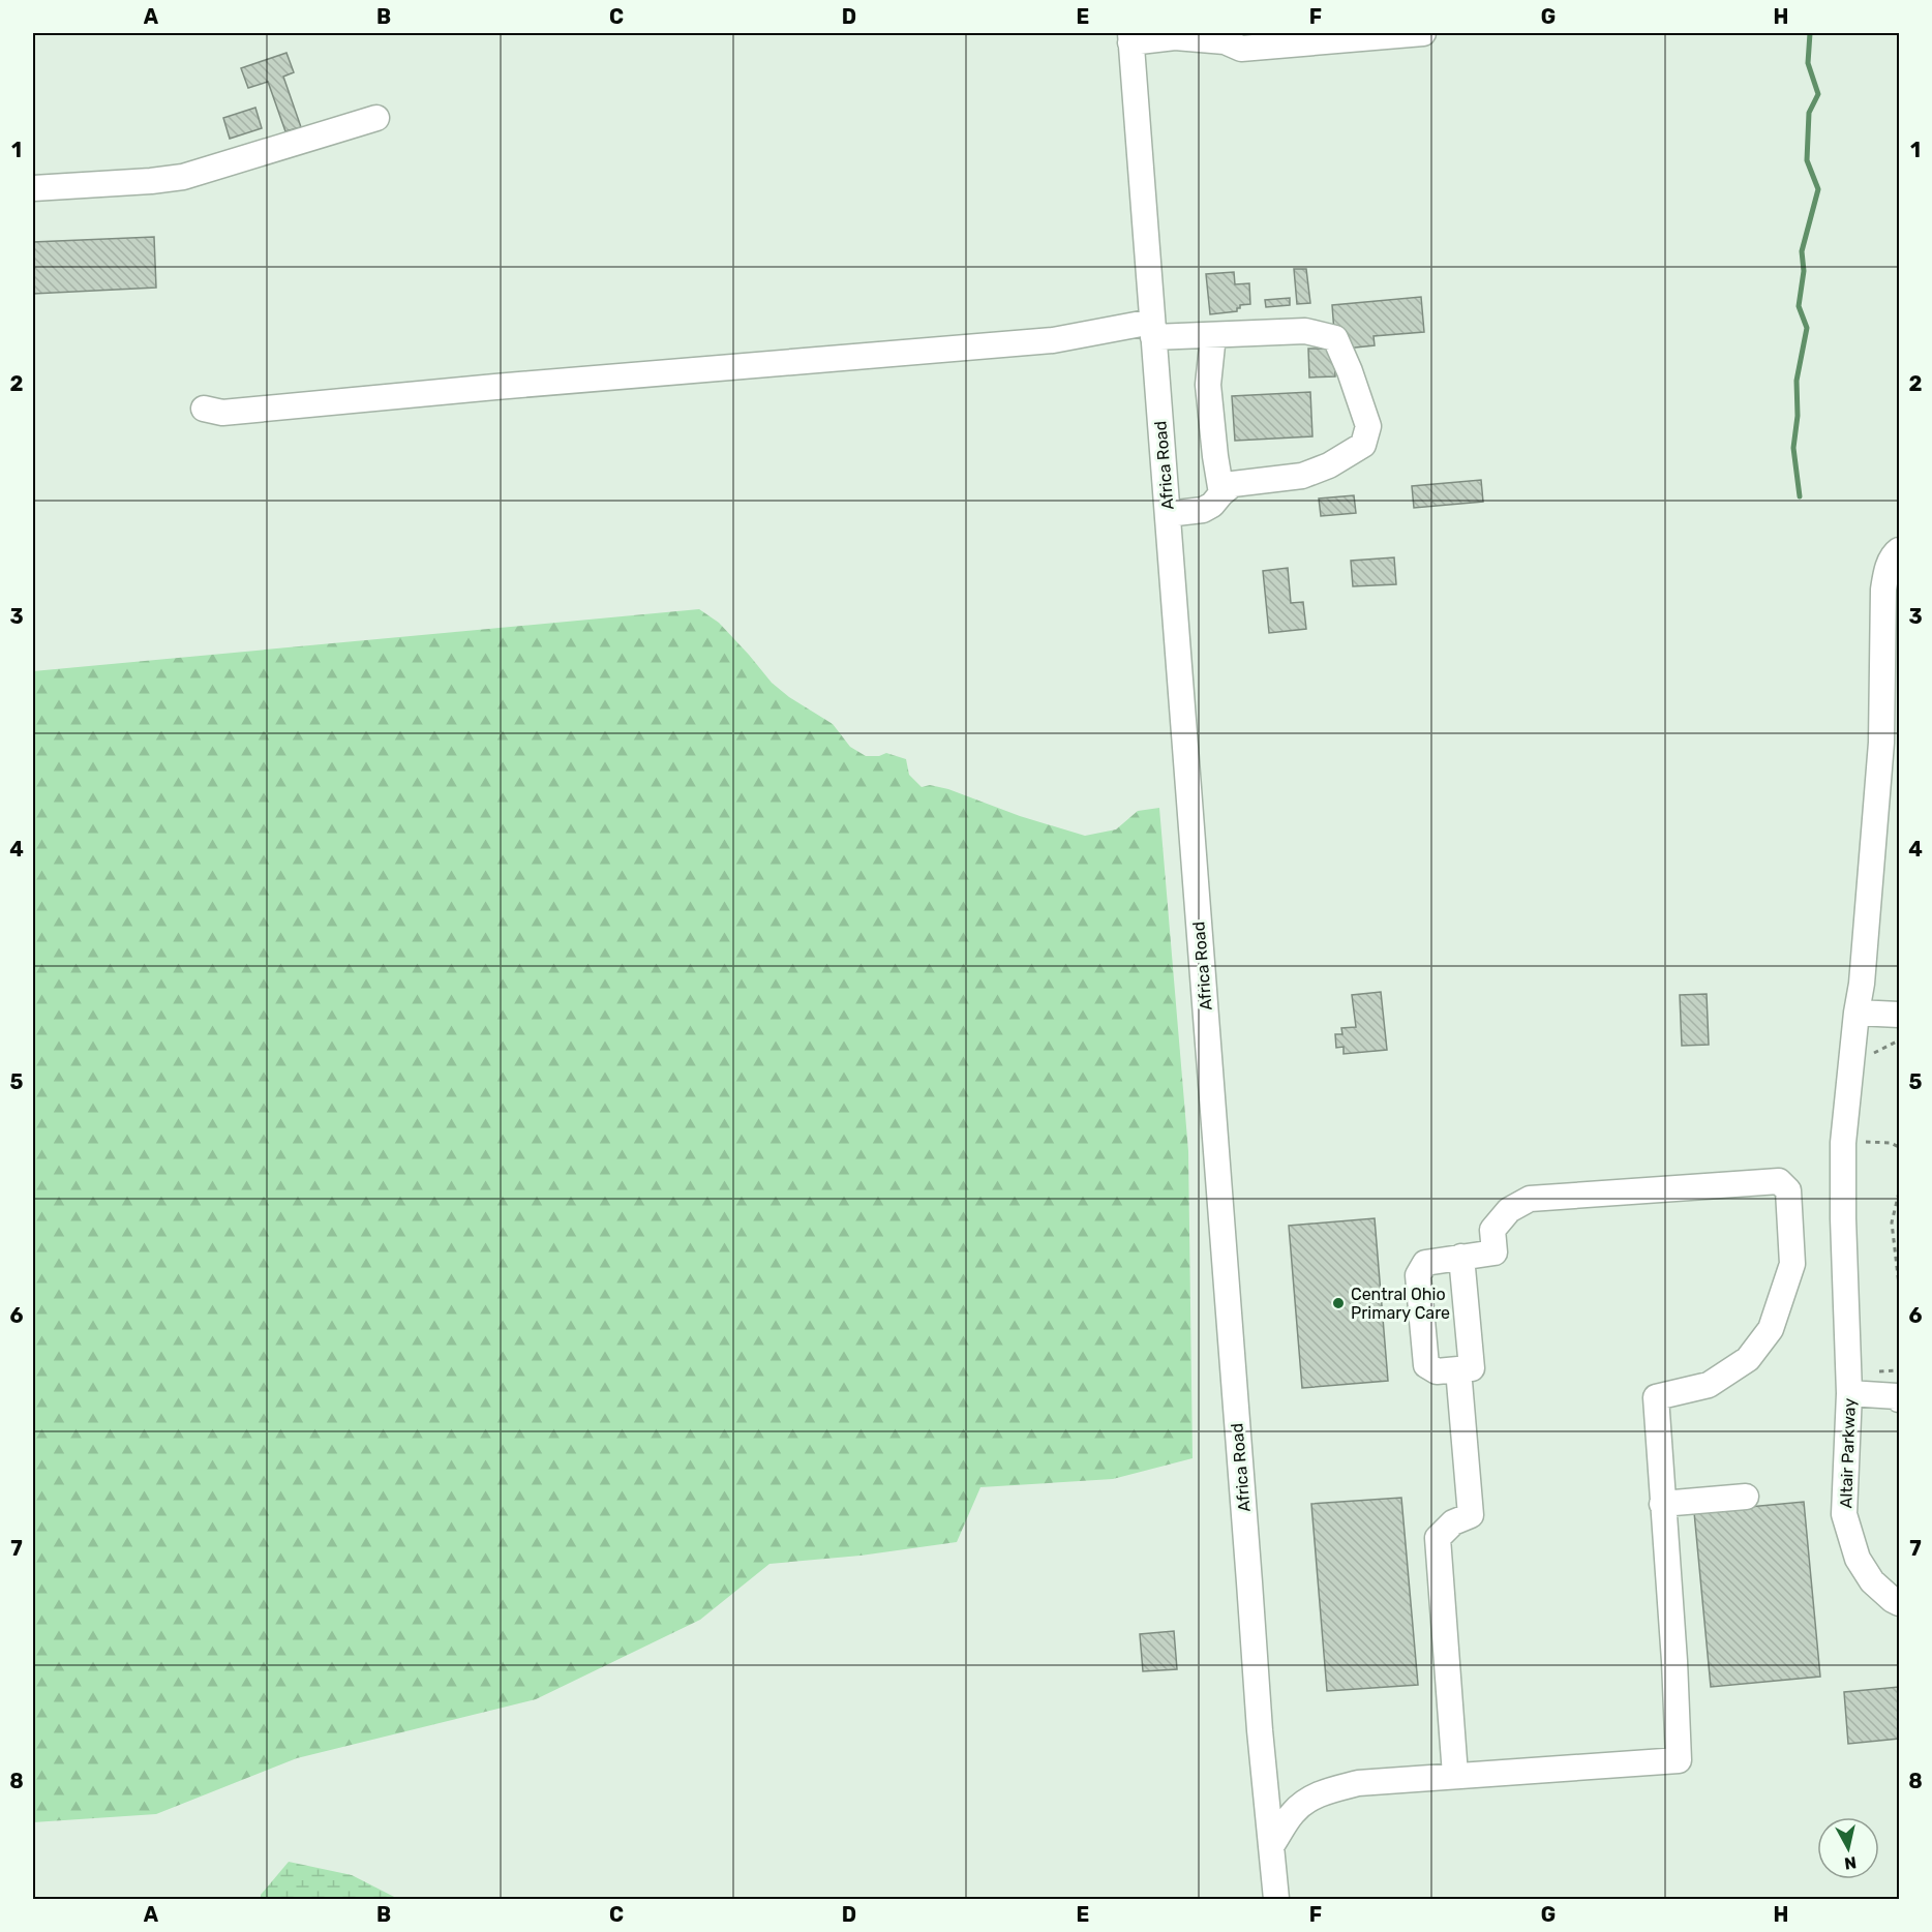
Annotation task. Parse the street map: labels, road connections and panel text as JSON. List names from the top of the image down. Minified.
{"streets":{"street":["Africa Road","Altair Parkway"]},"places":["Central Ohio Primary Care"],"north":"bottom","grid":{"columns":["A","B","C","D","E","F","G","H"],"rows":["1","2","3","4","5","6","7","8"]}}
